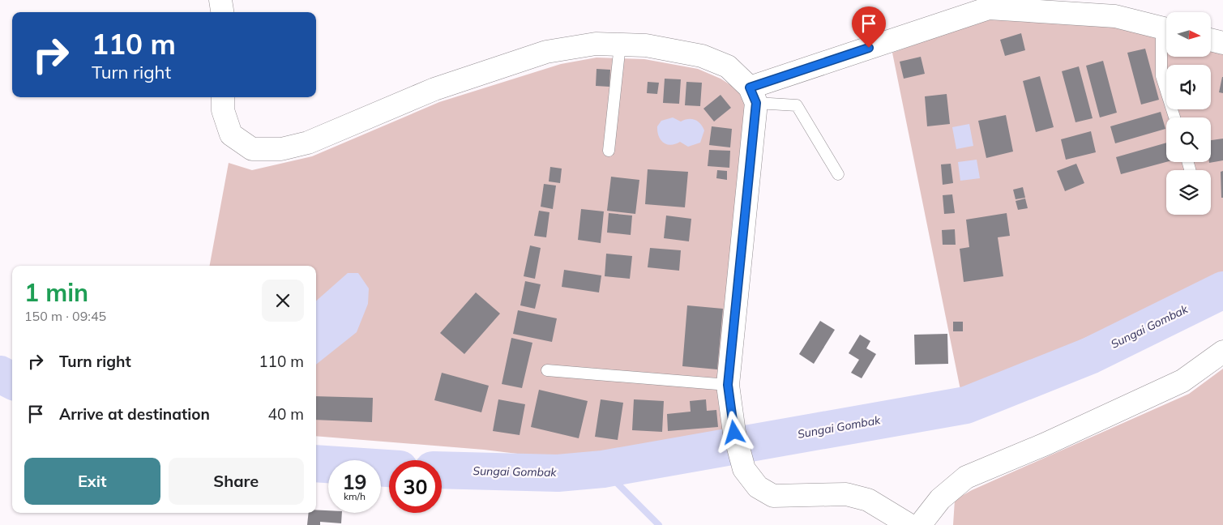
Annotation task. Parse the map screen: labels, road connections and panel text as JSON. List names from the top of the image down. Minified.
{"water":["Sungai Gombak"],"north":"right","page":{"turn":["110 m","Turn right"],"heading":["1 min","150 m · 09:45"],"list":[{"name":"Turn right","value":"110 m"},{"name":"Arrive at destination","value":"40 m"}],"buttons":["Exit","Share"],"speed":"19 km/h","limit":"30"}}
